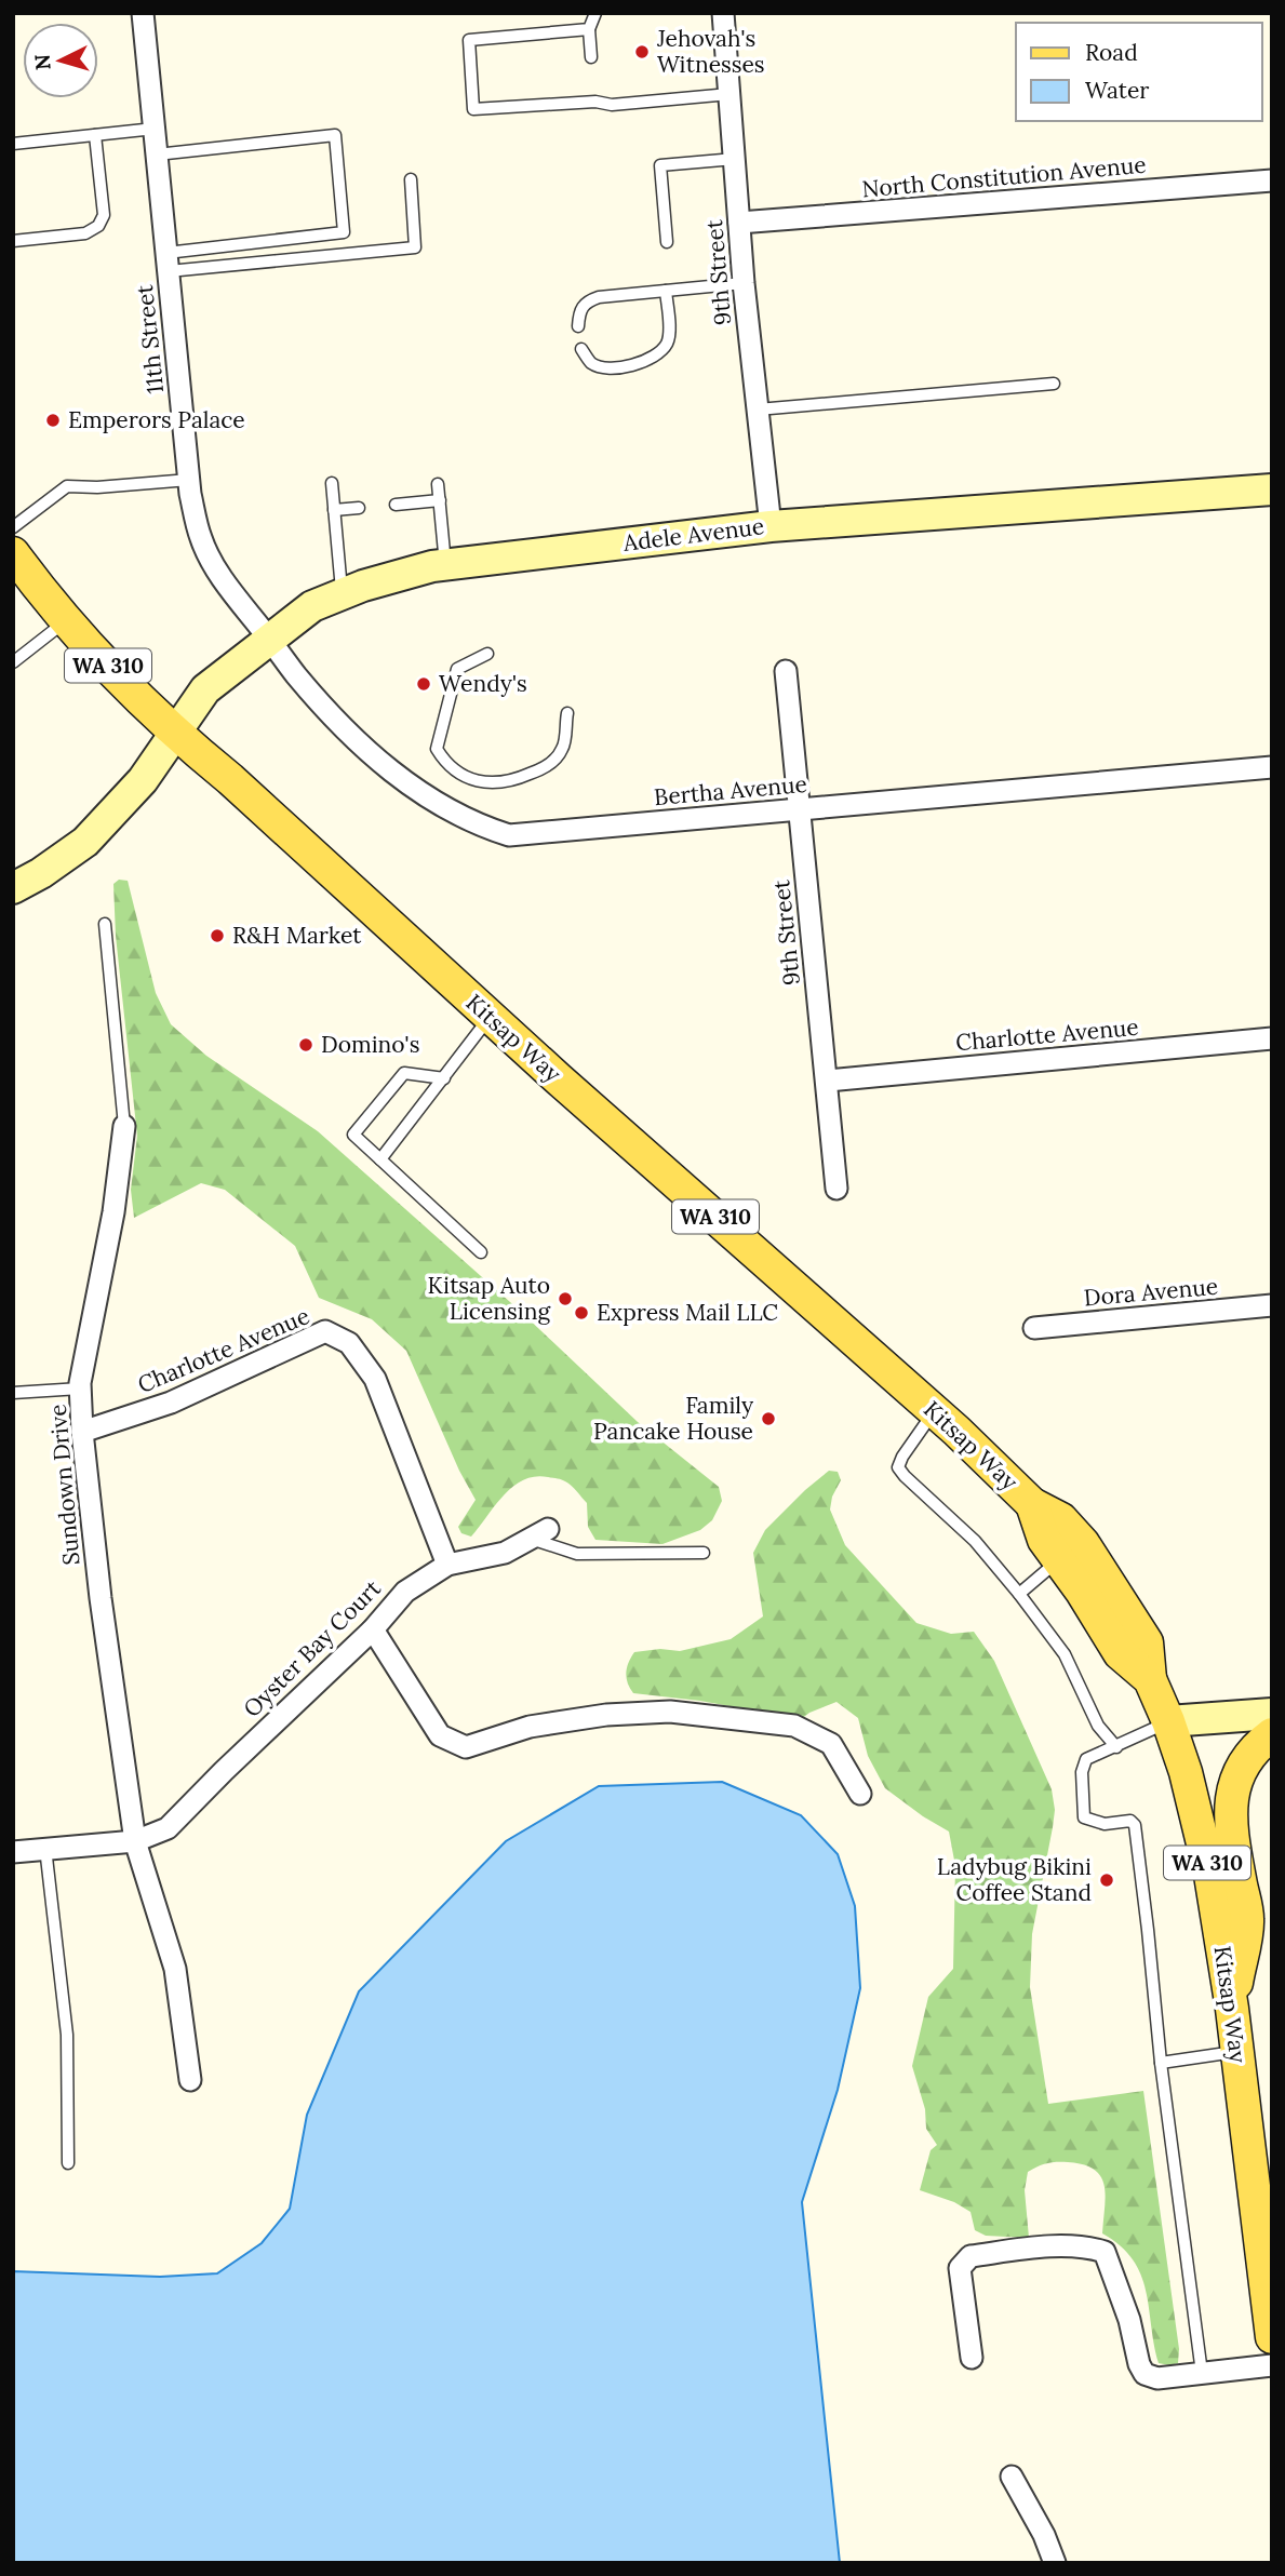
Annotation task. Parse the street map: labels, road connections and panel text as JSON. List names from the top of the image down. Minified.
{"streets":{"main road":["Adele Avenue","WA 310","Kitsap Way"],"street":["North Constitution Avenue","9th Street","11th Street","Bertha Avenue","Charlotte Avenue","Dora Avenue","Sundown Drive","Oyster Bay Court"]},"crossings":[["North Constitution Avenue","9th Street"],["9th Street","Adele Avenue"],["9th Street","Bertha Avenue"],["9th Street","Charlotte Avenue"],["11th Street","Adele Avenue"],["11th Street","Bertha Avenue"],["Adele Avenue","Bertha Avenue"],["Adele Avenue","Kitsap Way"],["Charlotte Avenue","Sundown Drive"],["Charlotte Avenue","Oyster Bay Court"],["Sundown Drive","Oyster Bay Court"]],"places":["Jehovah's Witnesses","Emperors Palace","Wendy's","R&H Market","Domino's","Kitsap Auto Licensing","Express Mail LLC","Family Pancake House","Ladybug Bikini Coffee Stand"],"legend":["Road","Water"],"north":"left"}
